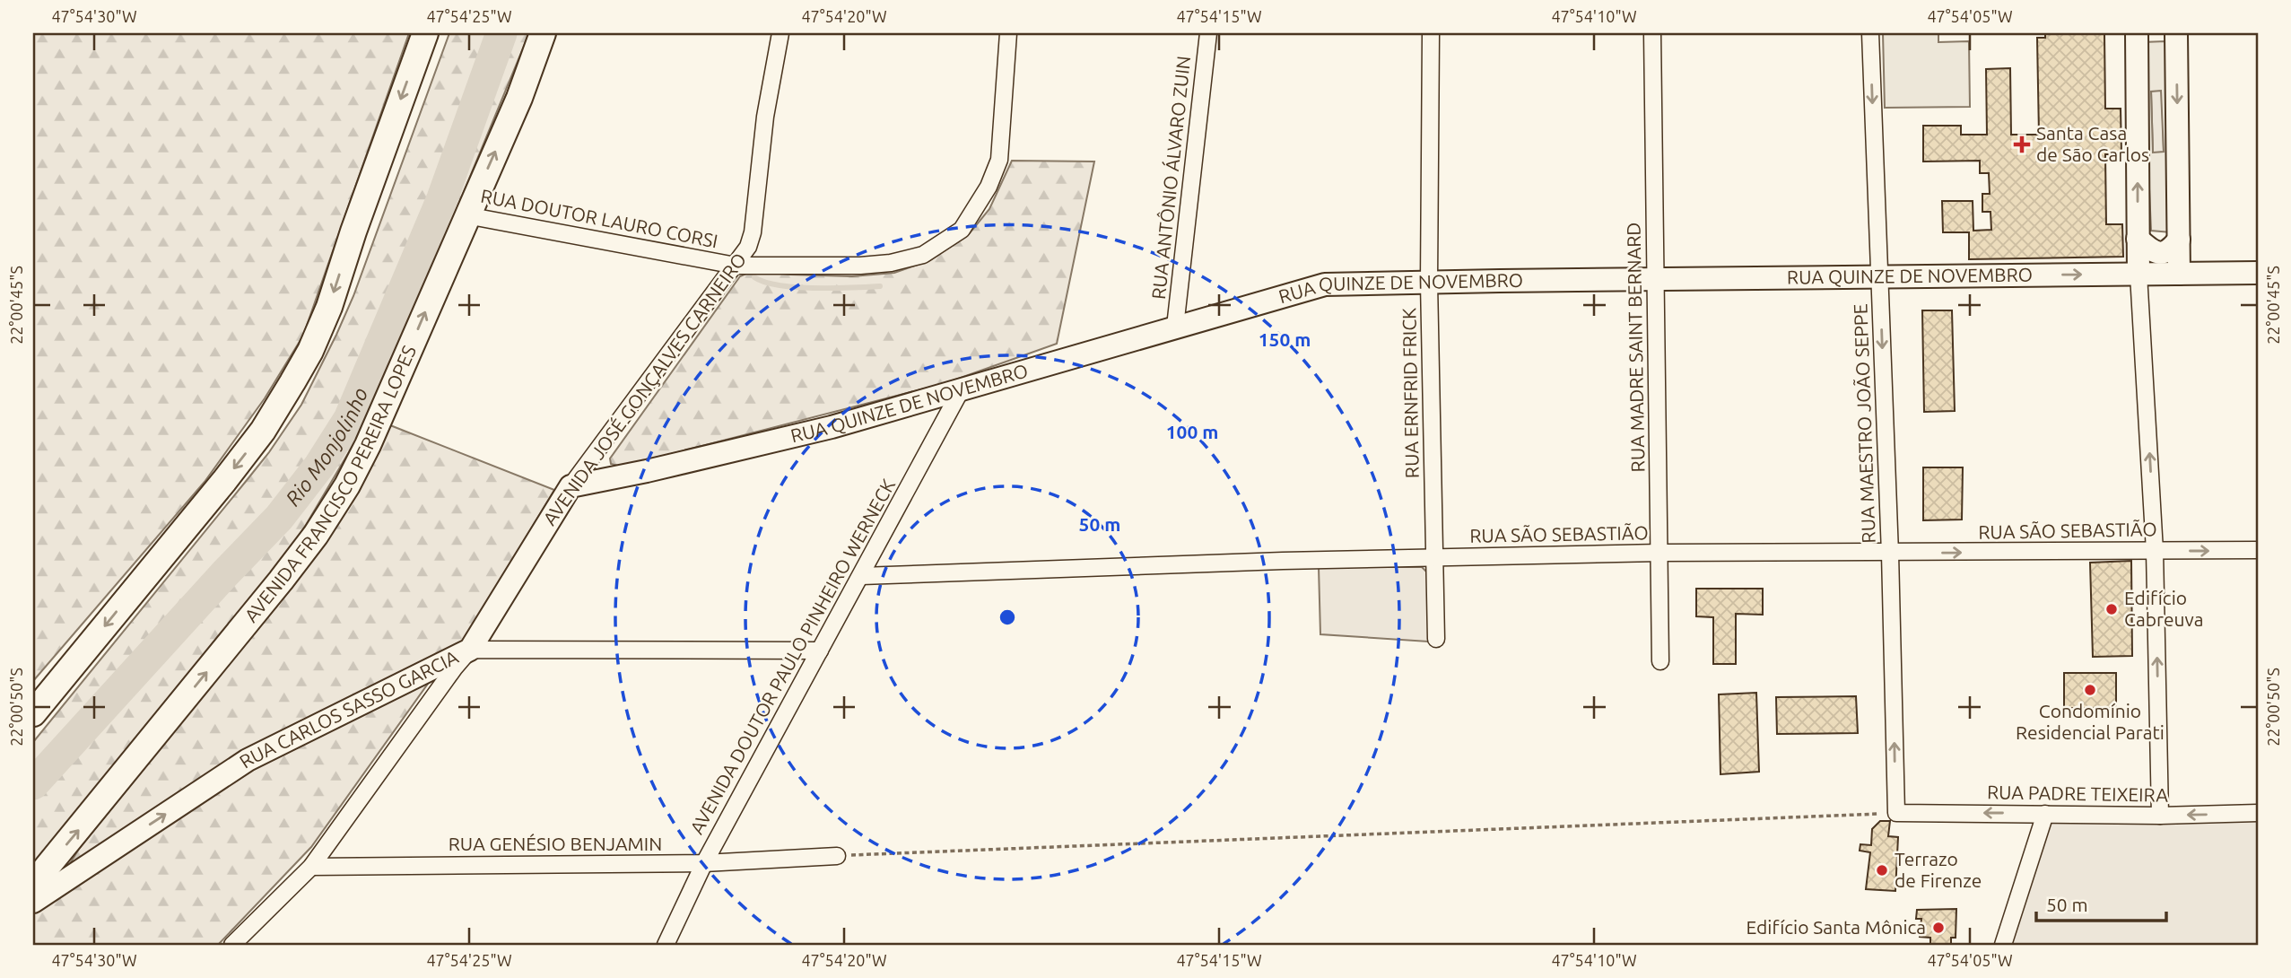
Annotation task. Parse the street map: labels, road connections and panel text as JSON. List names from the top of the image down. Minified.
{"streets":{"main road":["RUA QUINZE DE NOVEMBRO","AVENIDA JOSÉ GONÇALVES CARNEIRO","AVENIDA FRANCISCO PEREIRA LOPES","RUA CARLOS SASSO GARCIA"],"street":["RUA ANTÔNIO ÁLVARO ZUIN","RUA DOUTOR LAURO CORSI","RUA MADRE SAINT BERNARD","RUA ERNFRID FRICK","RUA MAESTRO JOÃO SEPPE","RUA SÃO SEBASTIÃO","AVENIDA DOUTOR PAULO PINHEIRO WERNECK","RUA PADRE TEIXEIRA","RUA GENÉSIO BENJAMIN"]},"crossings":[["RUA ANTÔNIO ÁLVARO ZUIN","RUA QUINZE DE NOVEMBRO"],["RUA DOUTOR LAURO CORSI","AVENIDA JOSÉ GONÇALVES CARNEIRO"],["RUA DOUTOR LAURO CORSI","AVENIDA FRANCISCO PEREIRA LOPES"],["RUA QUINZE DE NOVEMBRO","RUA MADRE SAINT BERNARD"],["RUA QUINZE DE NOVEMBRO","AVENIDA JOSÉ GONÇALVES CARNEIRO"],["RUA QUINZE DE NOVEMBRO","RUA ERNFRID FRICK"],["RUA QUINZE DE NOVEMBRO","RUA MAESTRO JOÃO SEPPE"],["RUA QUINZE DE NOVEMBRO","AVENIDA DOUTOR PAULO PINHEIRO WERNECK"],["RUA MADRE SAINT BERNARD","RUA SÃO SEBASTIÃO"],["AVENIDA JOSÉ GONÇALVES CARNEIRO","RUA CARLOS SASSO GARCIA"],["AVENIDA JOSÉ GONÇALVES CARNEIRO","RUA GENÉSIO BENJAMIN"],["RUA ERNFRID FRICK","RUA SÃO SEBASTIÃO"],["RUA MAESTRO JOÃO SEPPE","RUA SÃO SEBASTIÃO"],["RUA MAESTRO JOÃO SEPPE","RUA PADRE TEIXEIRA"],["RUA SÃO SEBASTIÃO","AVENIDA DOUTOR PAULO PINHEIRO WERNECK"],["AVENIDA DOUTOR PAULO PINHEIRO WERNECK","RUA CARLOS SASSO GARCIA"],["AVENIDA DOUTOR PAULO PINHEIRO WERNECK","RUA GENÉSIO BENJAMIN"]],"one_way":["RUA CARLOS SASSO GARCIA","RUA PADRE TEIXEIRA"],"water":["Rio Monjolinho"],"places":{"health":["Santa Casa de São Carlos"],"other":["Edifício Cabreuva","Condomínio Residencial Parati","Terrazo de Firenze","Edifício Santa Mônica"]},"scale_bar":"50 m","coordinates":["47°54'30\"W","47°54'25\"W","47°54'20\"W","47°54'15\"W","47°54'10\"W","47°54'05\"W","22°00'45\"S","22°00'50\"S"],"rings":["150 m","100 m","50 m"]}
